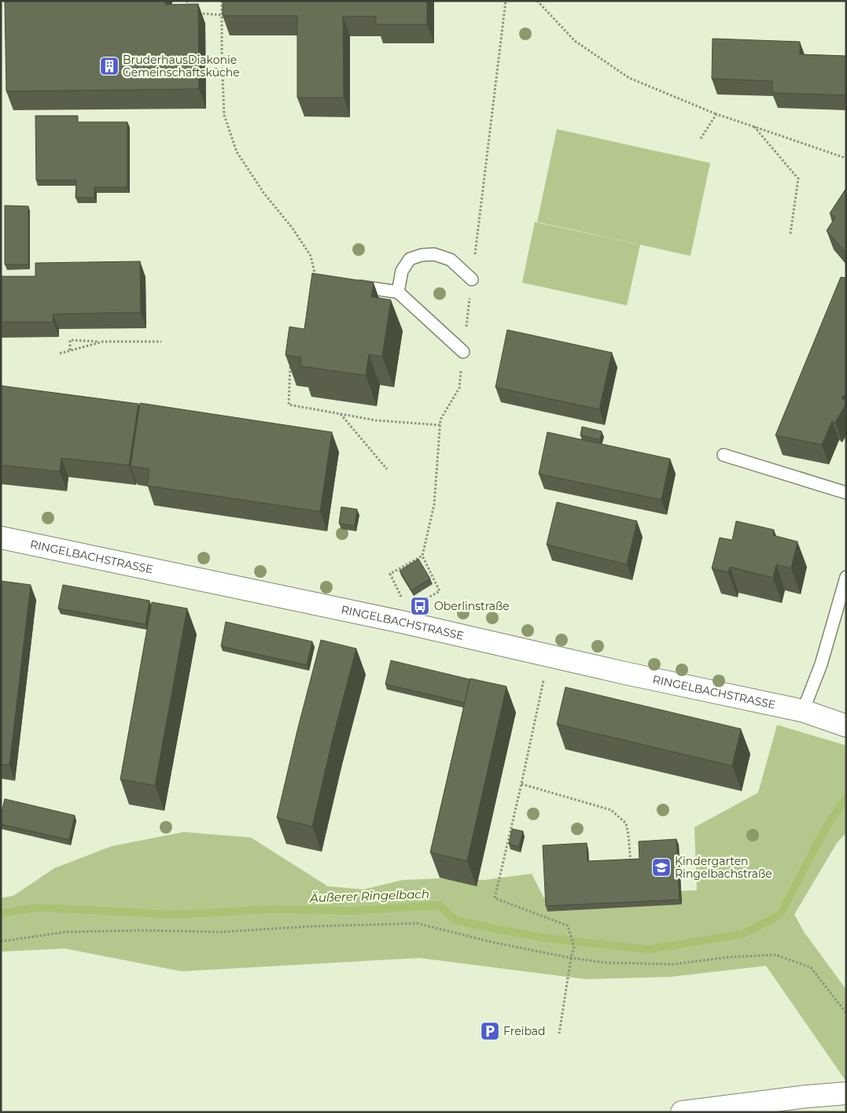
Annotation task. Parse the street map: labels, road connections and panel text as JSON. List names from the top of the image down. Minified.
{"streets":{"street":["RINGELBACHSTRASSE"]},"water":["Äußerer Ringelbach"],"places":{"building":["BruderhausDiakonie Gemeinschaftsküche"],"bus stop":["Oberlinstraße"],"school or university":["Kindergarten Ringelbachstraße"],"parking":["Freibad"]}}
